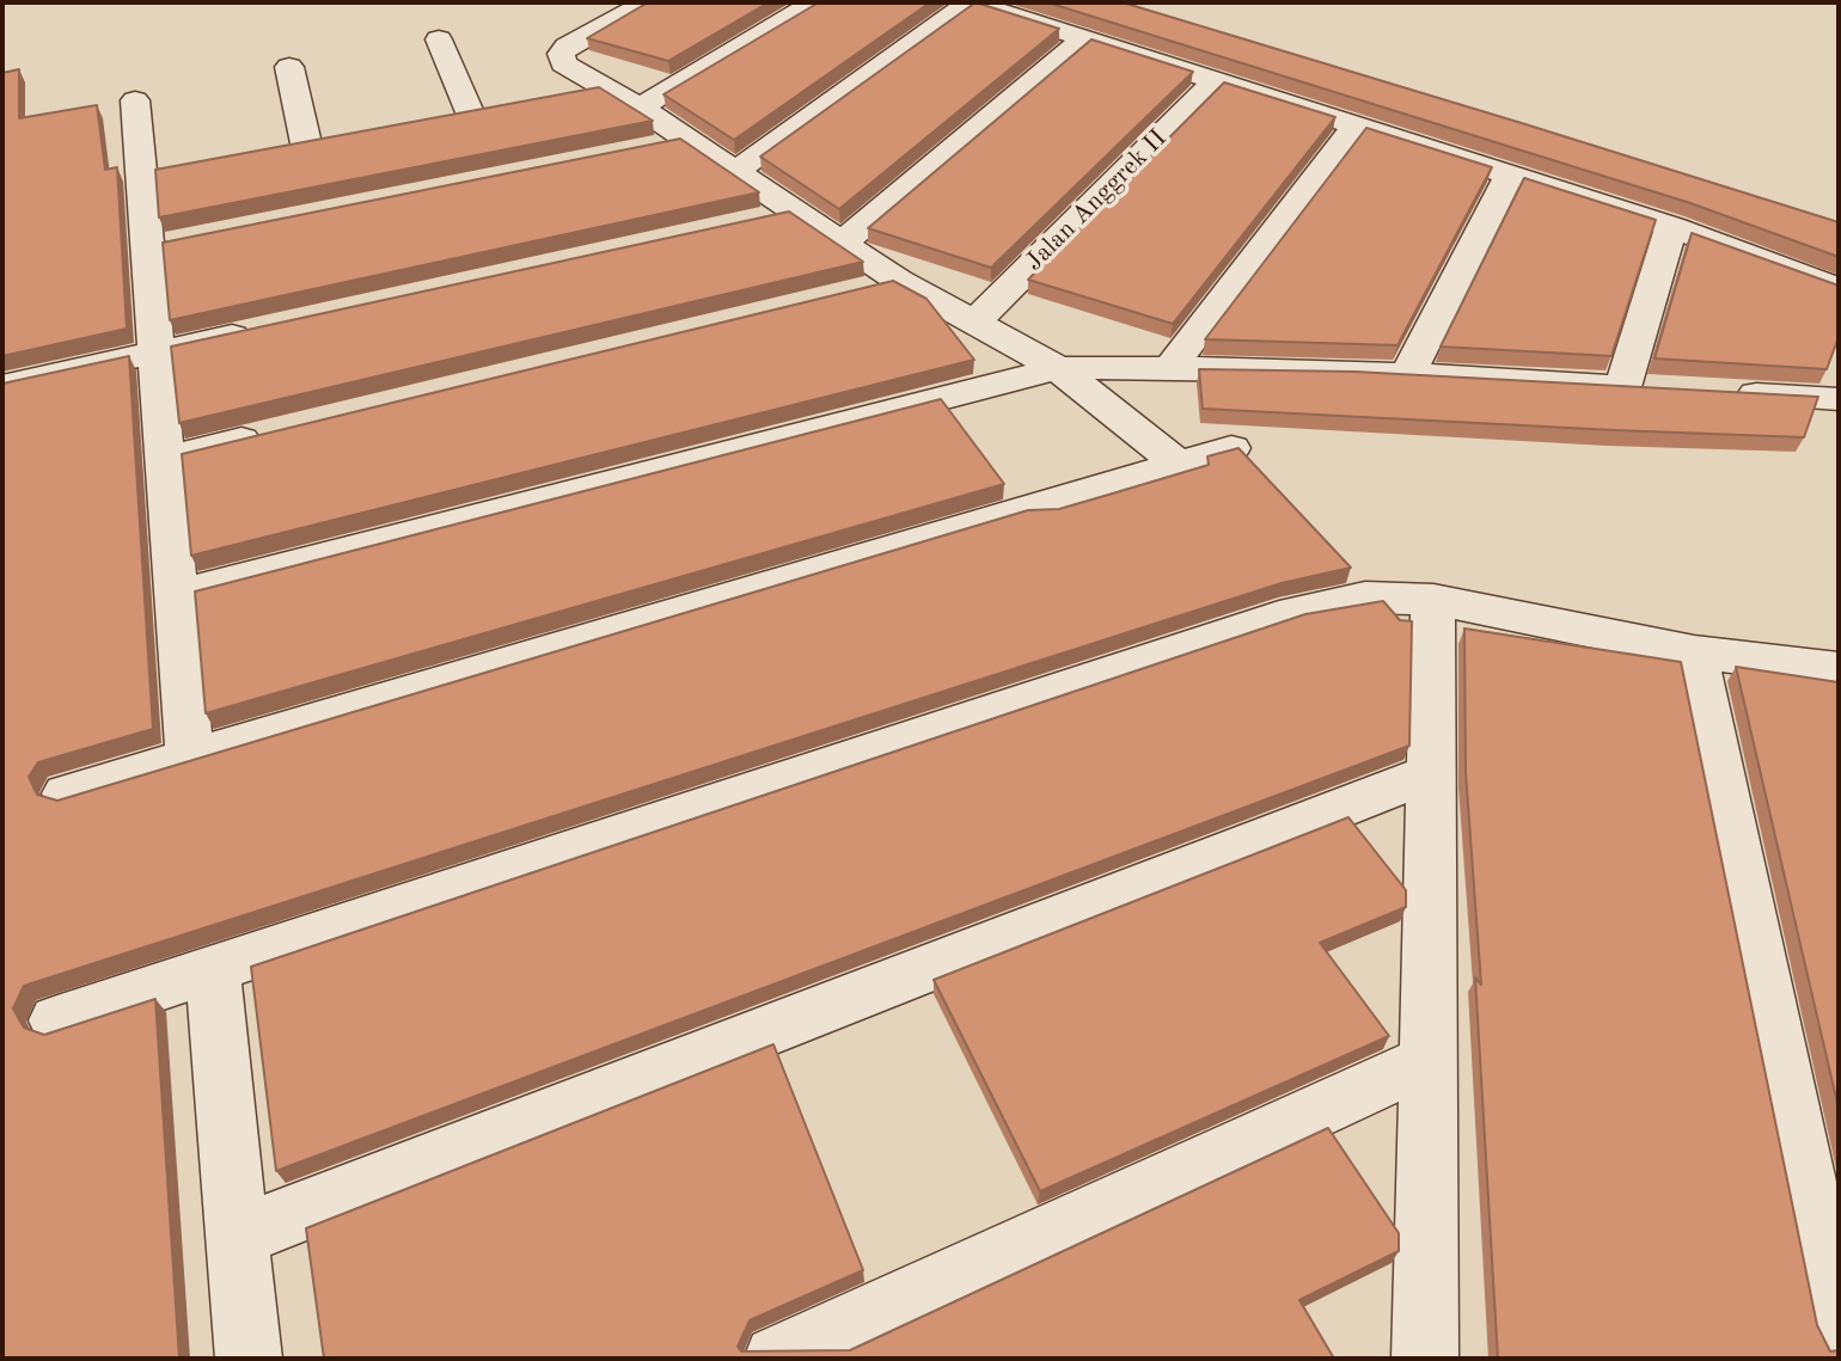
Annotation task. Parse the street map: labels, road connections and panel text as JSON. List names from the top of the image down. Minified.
{"streets":{"street":["Jalan Anggrek II"]}}
